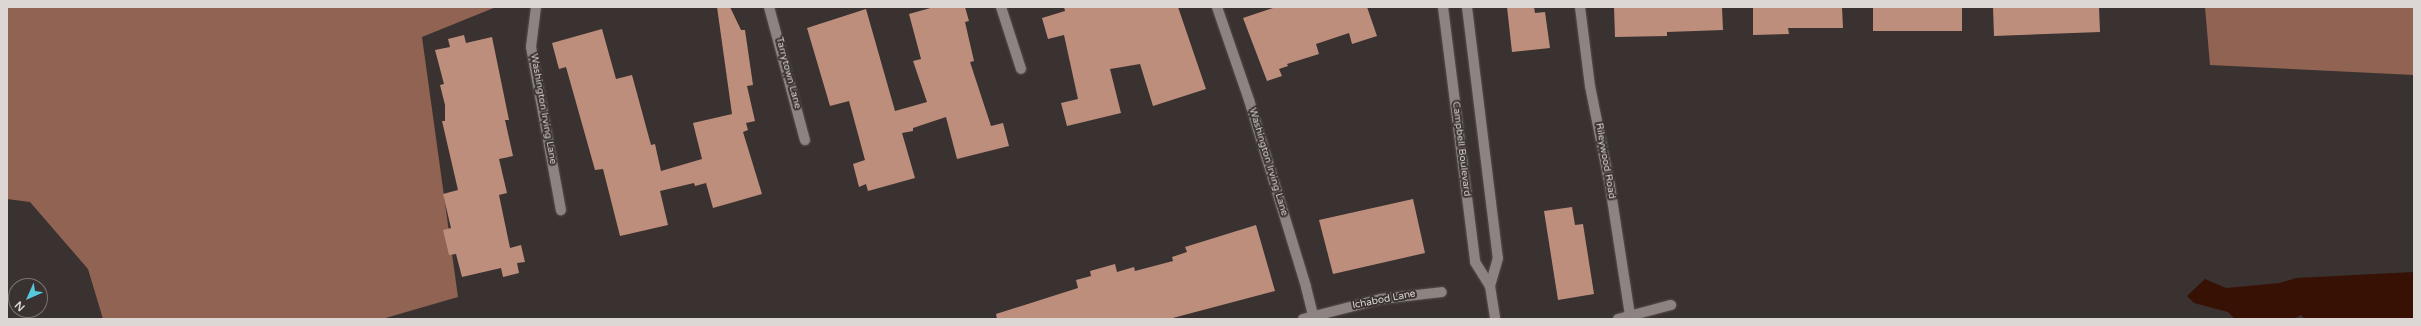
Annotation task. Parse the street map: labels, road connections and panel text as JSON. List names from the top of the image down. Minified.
{"streets":{"street":["Tarrytown Lane","Washington Irving Lane","Campbell Boulevard","Rileywood Road","Ichabod Lane"]},"crossings":[["Washington Irving Lane","Ichabod Lane"]],"north":"bottom left"}
